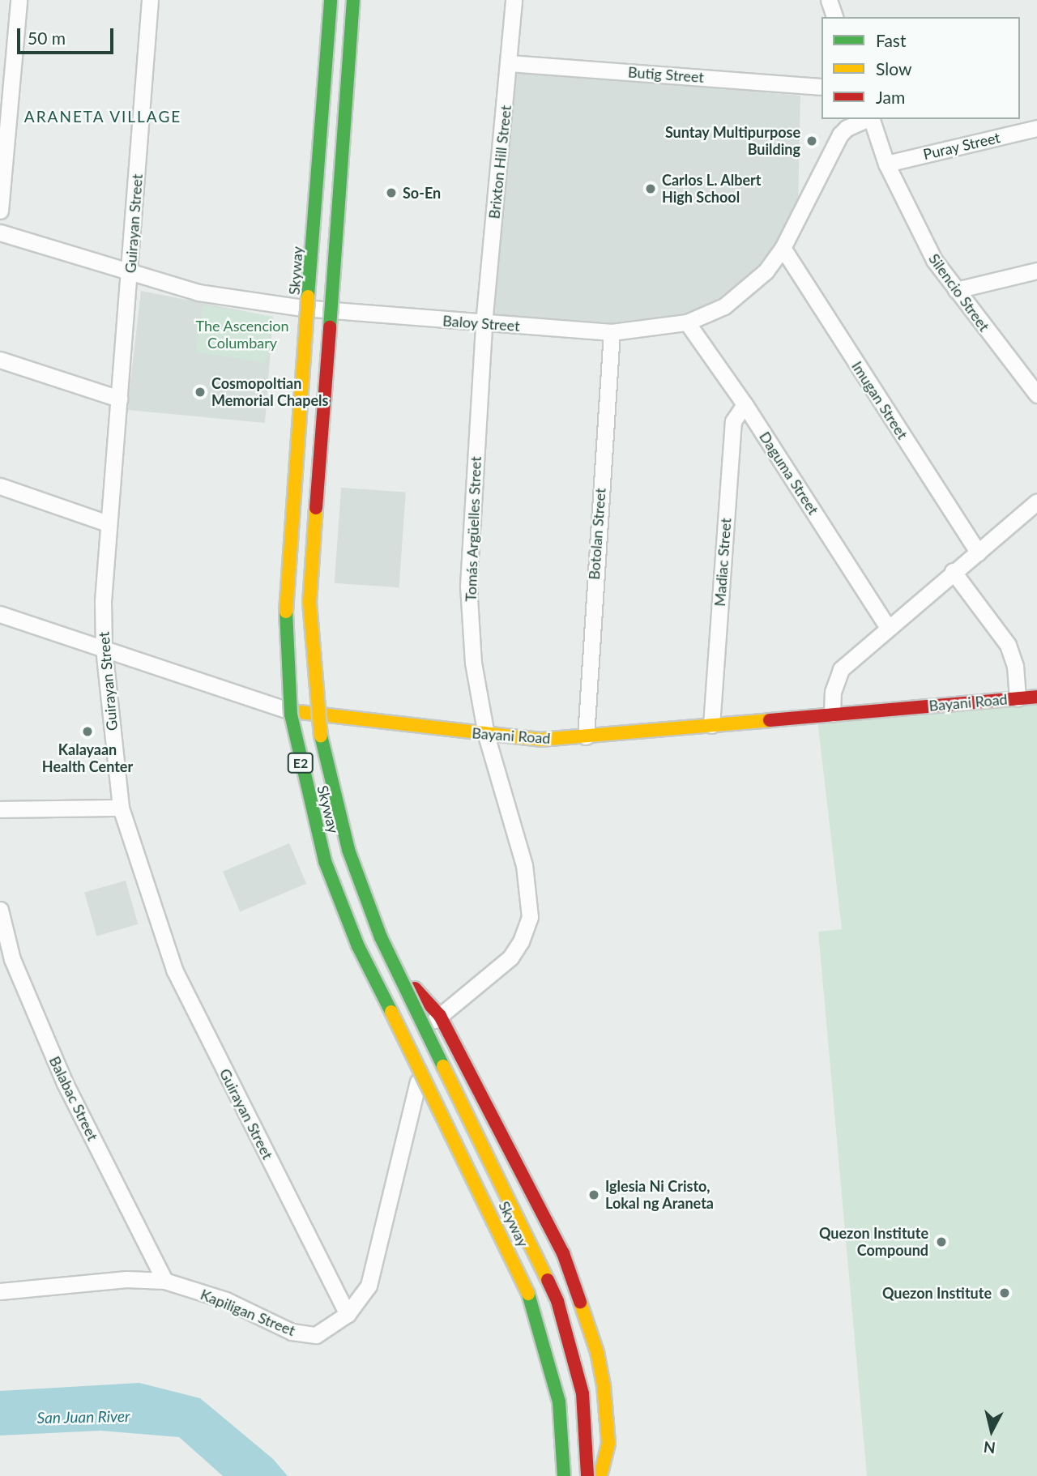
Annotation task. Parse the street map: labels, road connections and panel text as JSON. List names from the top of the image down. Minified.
{"streets":{"main road":["Skyway","Bayani Road","E2"],"street":["Butig Street","Puray Street","Brixton Hill Street","Guirayan Street","Silencio Street","Baloy Street","Imugan Street","Daguma Street","Tomás Argüelles Street","Botolan Street","Madiac Street","Balabac Street","Kapiligan Street"]},"crossings":[["Butig Street","Brixton Hill Street"],["Puray Street","Silencio Street"],["Brixton Hill Street","Baloy Street"],["Brixton Hill Street","Tomás Argüelles Street"],["Guirayan Street","Baloy Street"],["Guirayan Street","Bayani Road"],["Guirayan Street","Kapiligan Street"],["Baloy Street","Imugan Street"],["Baloy Street","Daguma Street"],["Baloy Street","Tomás Argüelles Street"],["Baloy Street","Botolan Street"],["Daguma Street","Madiac Street"],["Tomás Argüelles Street","Bayani Road"],["Botolan Street","Bayani Road"],["Madiac Street","Bayani Road"],["Balabac Street","Kapiligan Street"]],"districts":["ARANETA VILLAGE"],"water":["San Juan River"],"parks":["The Ascencion Columbary"],"places":["Suntay Multipurpose Building","Carlos L. Albert High School","So-En","Cosmopoltian Memorial Chapels","Kalayaan Health Center","Iglesia Ni Cristo, Lokal ng Araneta","Quezon Institute Compound","Quezon Institute"],"legend":["Fast","Slow","Jam"],"scale_bar":"50 m","north":"bottom"}
